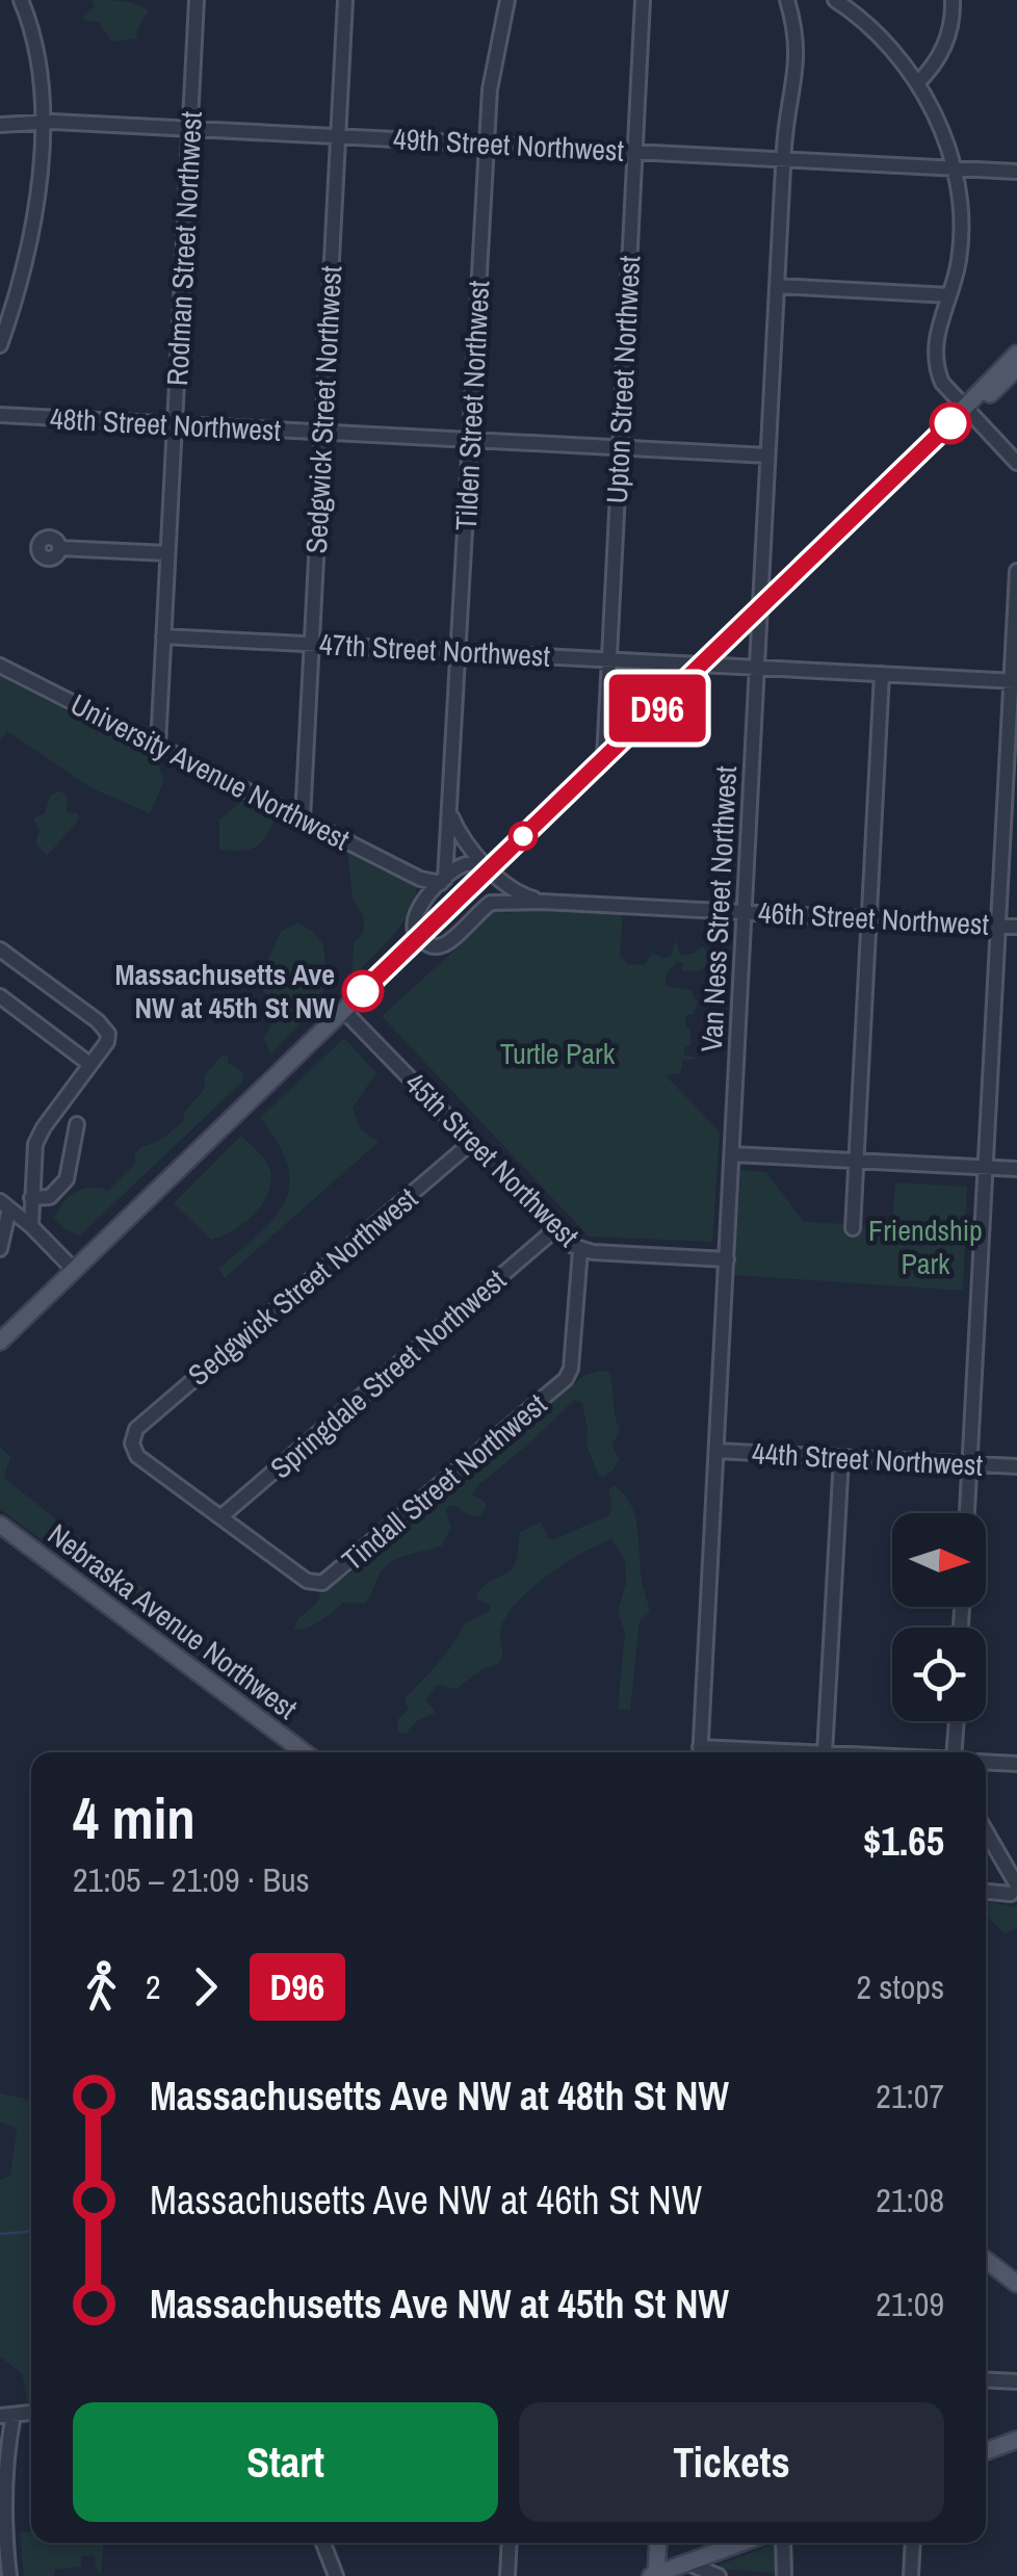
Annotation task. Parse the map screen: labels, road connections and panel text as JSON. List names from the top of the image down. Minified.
{"streets":{"main road":["Nebraska Avenue Northwest"],"street":["49th Street Northwest","Rodman Street Northwest","Upton Street Northwest","Tilden Street Northwest","Sedgwick Street Northwest","48th Street Northwest","47th Street Northwest","University Avenue Northwest","Van Ness Street Northwest","46th Street Northwest","45th Street Northwest","Springdale Street Northwest","44th Street Northwest","Tindall Street Northwest"]},"crossings":[["49th Street Northwest","Rodman Street Northwest"],["49th Street Northwest","Upton Street Northwest"],["49th Street Northwest","Tilden Street Northwest"],["49th Street Northwest","Sedgwick Street Northwest"],["49th Street Northwest","Van Ness Street Northwest"],["Rodman Street Northwest","48th Street Northwest"],["Rodman Street Northwest","47th Street Northwest"],["Rodman Street Northwest","University Avenue Northwest"],["Upton Street Northwest","48th Street Northwest"],["Upton Street Northwest","47th Street Northwest"],["Tilden Street Northwest","48th Street Northwest"],["Tilden Street Northwest","47th Street Northwest"],["Tilden Street Northwest","University Avenue Northwest"],["Sedgwick Street Northwest","48th Street Northwest"],["Sedgwick Street Northwest","47th Street Northwest"],["Sedgwick Street Northwest","University Avenue Northwest"],["Sedgwick Street Northwest","45th Street Northwest"],["Sedgwick Street Northwest","Springdale Street Northwest"],["Sedgwick Street Northwest","Tindall Street Northwest"],["48th Street Northwest","Van Ness Street Northwest"],["47th Street Northwest","Van Ness Street Northwest"],["Van Ness Street Northwest","46th Street Northwest"],["Van Ness Street Northwest","45th Street Northwest"],["Van Ness Street Northwest","44th Street Northwest"],["45th Street Northwest","Springdale Street Northwest"],["45th Street Northwest","Tindall Street Northwest"],["Springdale Street Northwest","Tindall Street Northwest"]],"parks":["Turtle Park","Friendship Park"],"places":["Massachusetts Ave NW at 45th St NW"],"lines":["bus line D96"],"north":"right","page":{"on_map":"D96","heading":["4 min","21:05 – 21:09 · Bus","$1.65"],"legs":["2","D96","2 stops"],"list":[{"name":"Massachusetts Ave NW at 48th St NW","value":"21:07"},{"name":"Massachusetts Ave NW at 46th St NW","value":"21:08"},{"name":"Massachusetts Ave NW at 45th St NW","value":"21:09"}],"buttons":["Start","Tickets"]}}
